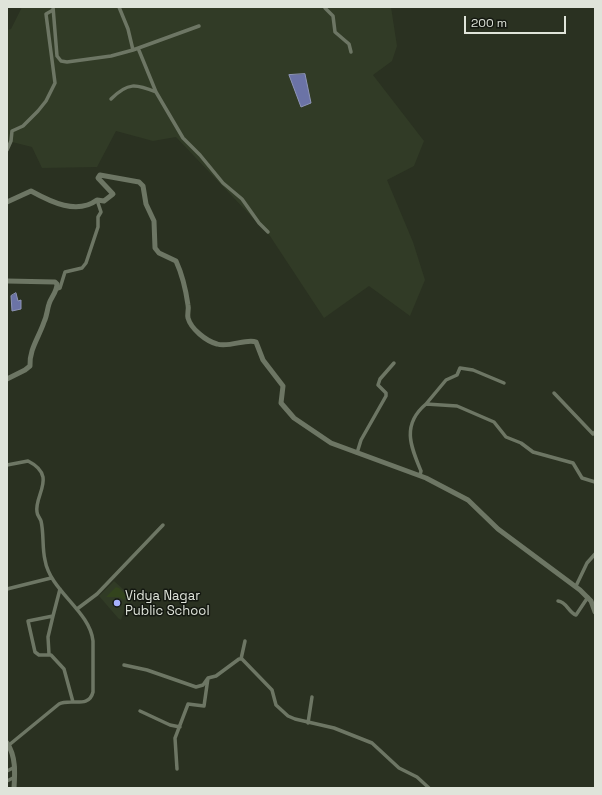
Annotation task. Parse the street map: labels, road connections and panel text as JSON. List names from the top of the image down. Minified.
{"places":["Vidya Nagar Public School"],"scale_bar":"200 m"}
